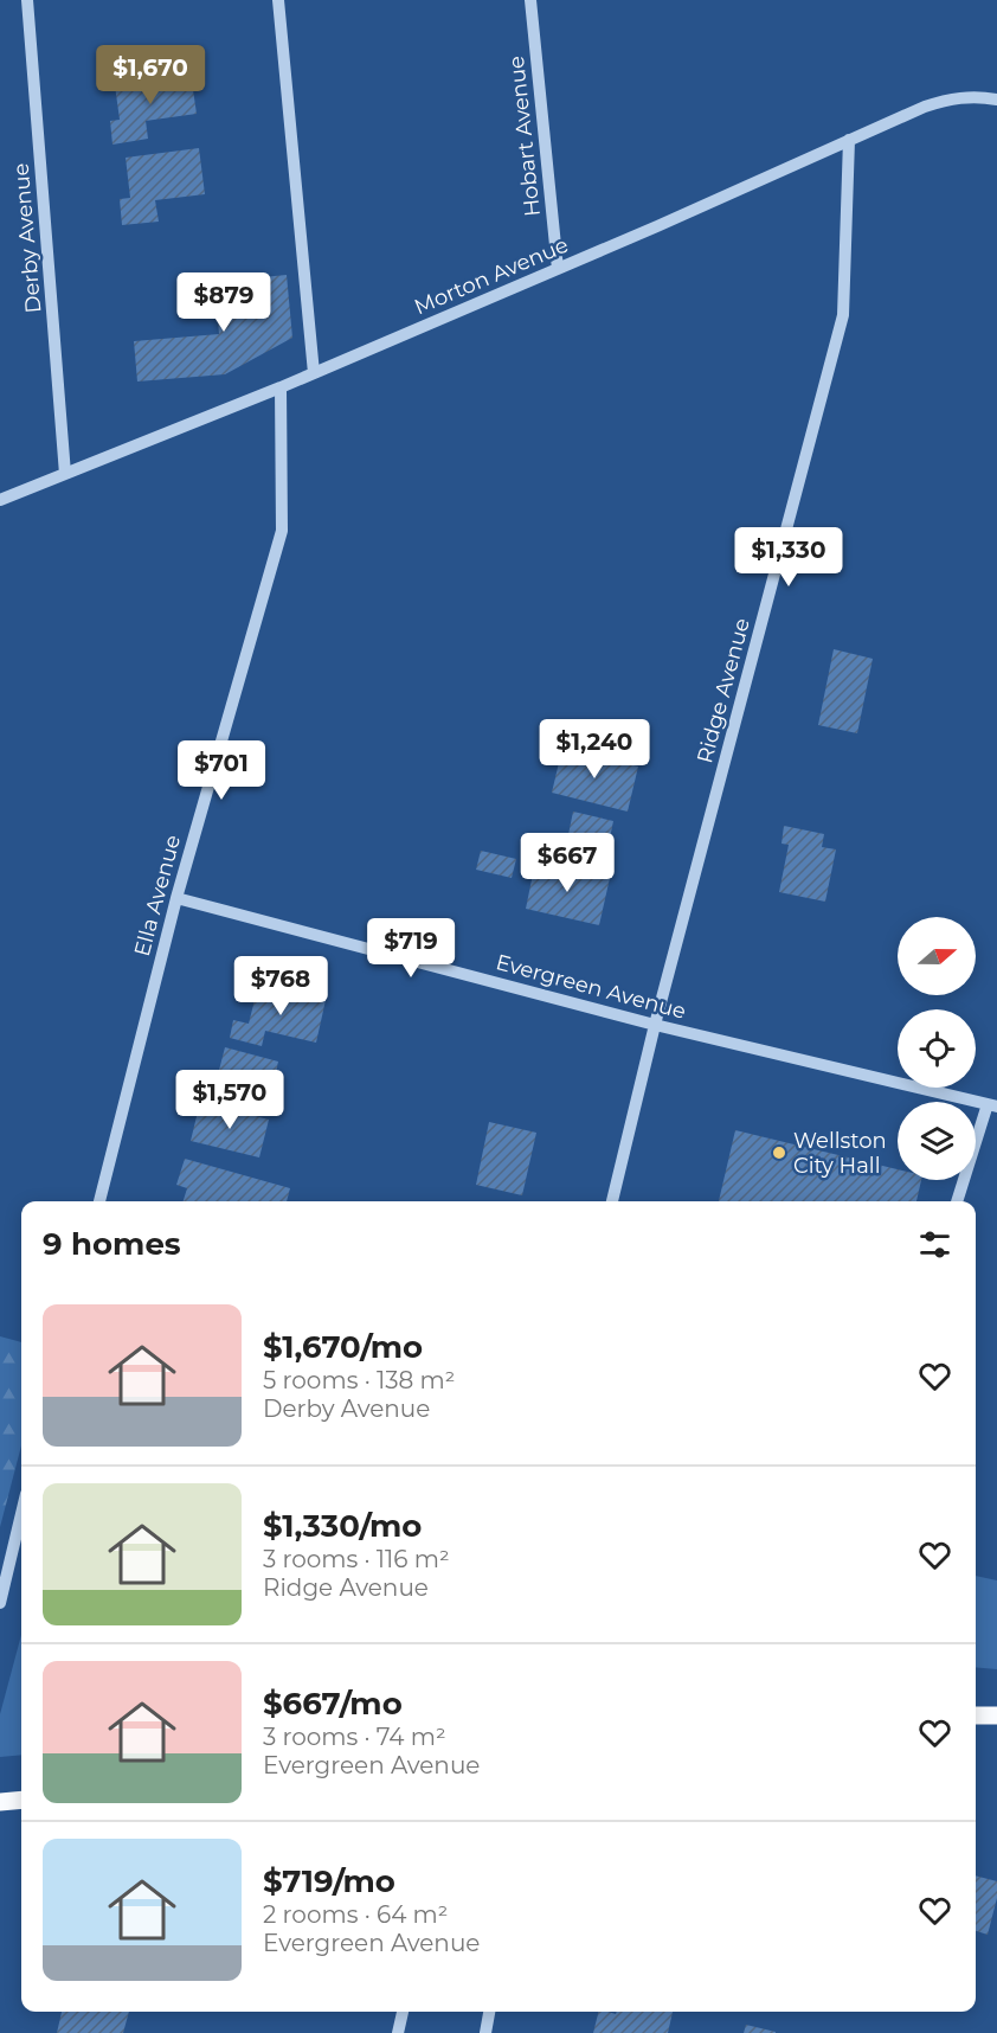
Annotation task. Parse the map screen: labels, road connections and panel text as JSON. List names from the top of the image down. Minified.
{"streets":{"street":["Hobart Avenue","Derby Avenue","Morton Avenue","Ridge Avenue","Ella Avenue","Evergreen Avenue"]},"crossings":[["Hobart Avenue","Morton Avenue"],["Derby Avenue","Morton Avenue"],["Morton Avenue","Ridge Avenue"],["Morton Avenue","Ella Avenue"],["Ridge Avenue","Evergreen Avenue"],["Ella Avenue","Evergreen Avenue"]],"places":["Wellston City Hall"],"north":"right","page":{"price":["$1,670","$879","$1,330","$1,240","$701","$667","$719","$768","$1,570"],"heading":"9 homes","list":[{"name":"$1,670/mo","note":"5 rooms · 138 m² · Derby Avenue"},{"name":"$1,330/mo","note":"3 rooms · 116 m² · Ridge Avenue"},{"name":"$667/mo","note":"3 rooms · 74 m² · Evergreen Avenue"},{"name":"$719/mo","note":"2 rooms · 64 m² · Evergreen Avenue"}]}}
